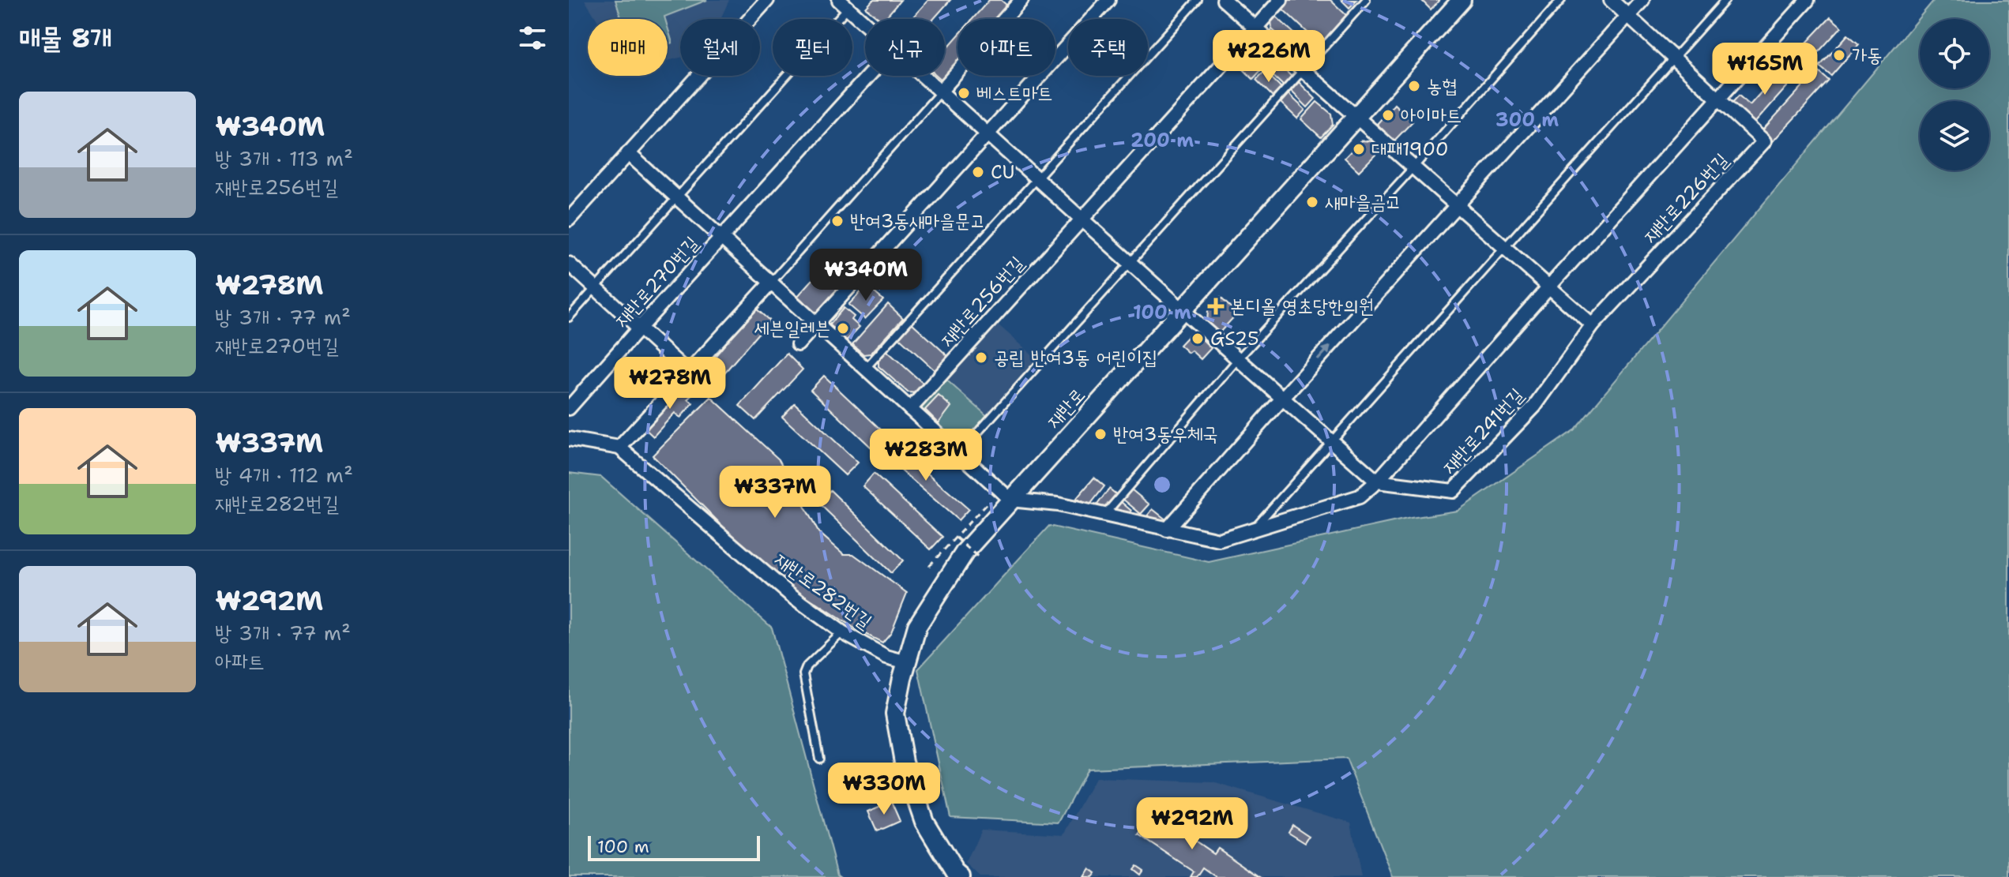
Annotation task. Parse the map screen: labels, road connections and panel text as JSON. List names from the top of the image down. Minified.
{"streets":{"main road":["재반로"],"street":["재반로226번길","재반로270번길","재반로256번길","재반로241번길","재반로282번길"]},"crossings":[["재반로226번길","재반로241번길"],["재반로270번길","재반로256번길"],["재반로270번길","재반로"],["재반로","재반로282번길"]],"places":{"other":["가동","농협","베스트마트","아이마트","대패1900","CU","새마을금고","반여3동새마을문고","세븐일레븐","GS25","공립 반여3동 어린이집","반여3동우체국"],"health":["본디올 영초당한의원"]},"scale_bar":"100 m","page":{"heading":"매물 8개","chip":["매매","월세","필터","신규","아파트","주택"],"price":["₩226M","₩165M","₩340M","₩278M","₩283M","₩337M","₩330M","₩292M"],"list":[{"name":"₩340M","note":"방 3개 · 113 m² · 재반로256번길"},{"name":"₩278M","note":"방 3개 · 77 m² · 재반로270번길"},{"name":"₩337M","note":"방 4개 · 112 m² · 재반로282번길"},{"name":"₩292M","note":"방 3개 · 77 m² · 아파트"}],"scale":"100 m"},"rings":["300 m","200 m","100 m"]}
